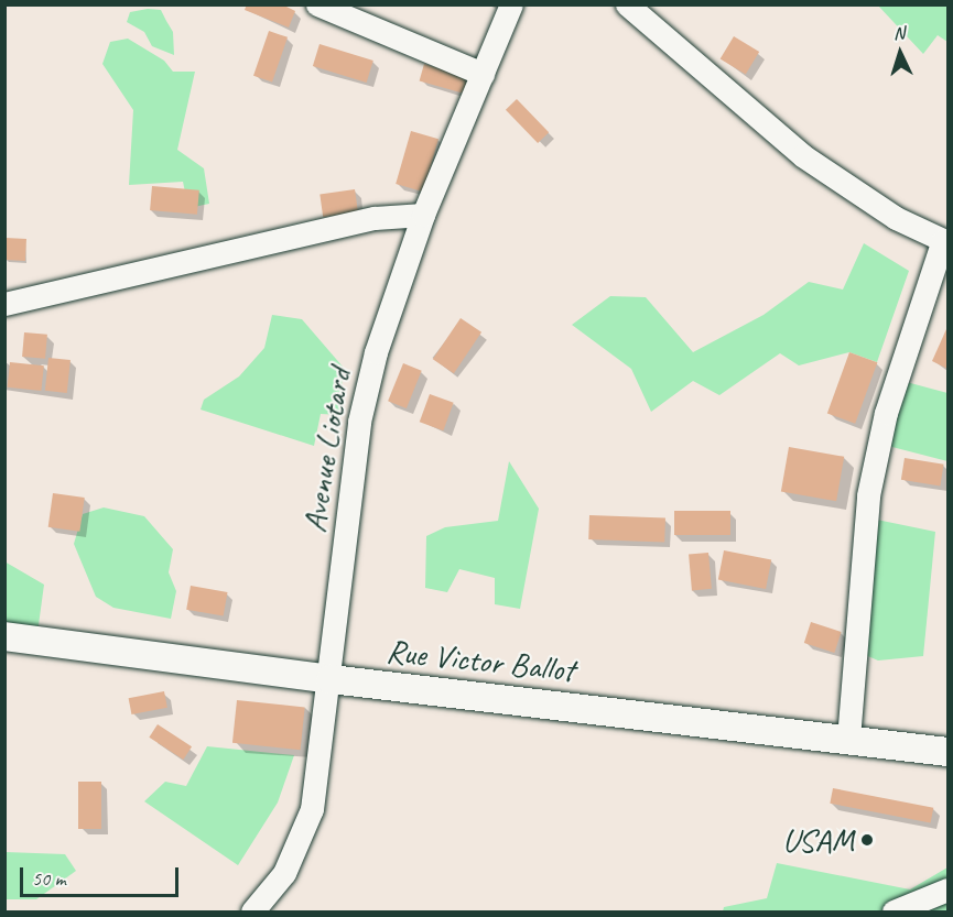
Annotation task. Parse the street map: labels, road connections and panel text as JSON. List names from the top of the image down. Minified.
{"streets":{"main road":["Rue Victor Ballot"],"street":["Avenue Liotard"]},"crossings":[["Avenue Liotard","Rue Victor Ballot"]],"places":["USAM"],"scale_bar":"50 m","north":"top"}
